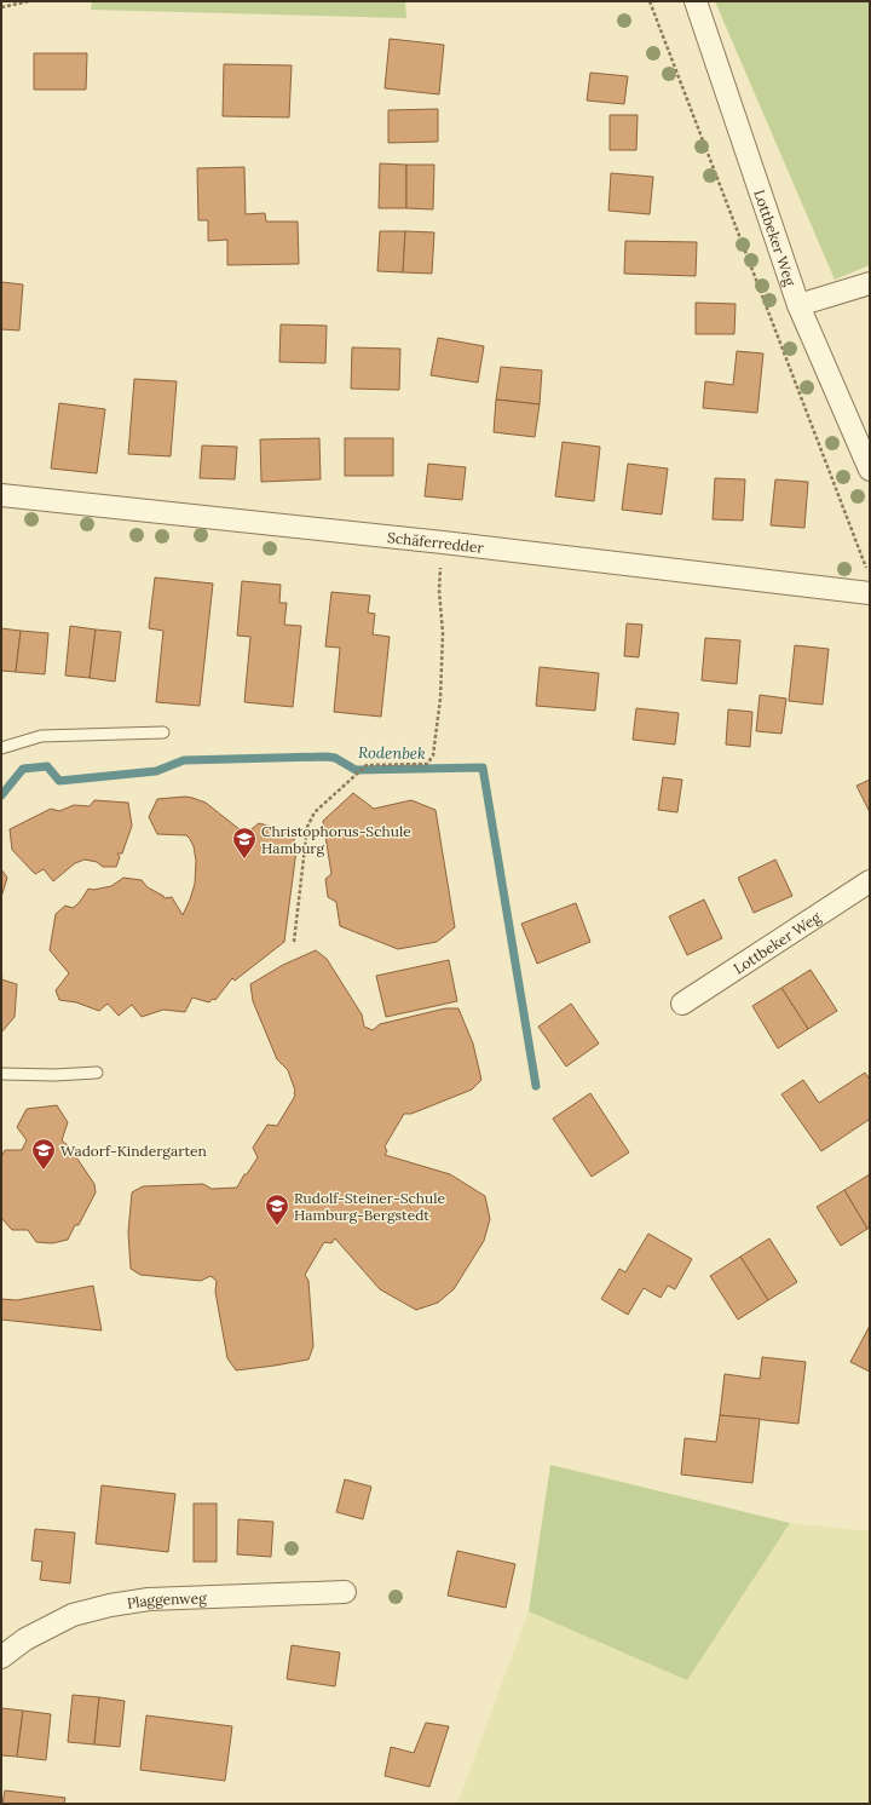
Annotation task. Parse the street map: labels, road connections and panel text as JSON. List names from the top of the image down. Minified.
{"streets":{"street":["Lottbeker Weg","Schäferredder","Plaggenweg"]},"water":["Rodenbek"],"places":{"school or university":["Christophorus-Schule Hamburg","Wadorf-Kindergarten","Rudolf-Steiner-Schule Hamburg-Bergstedt"]}}
